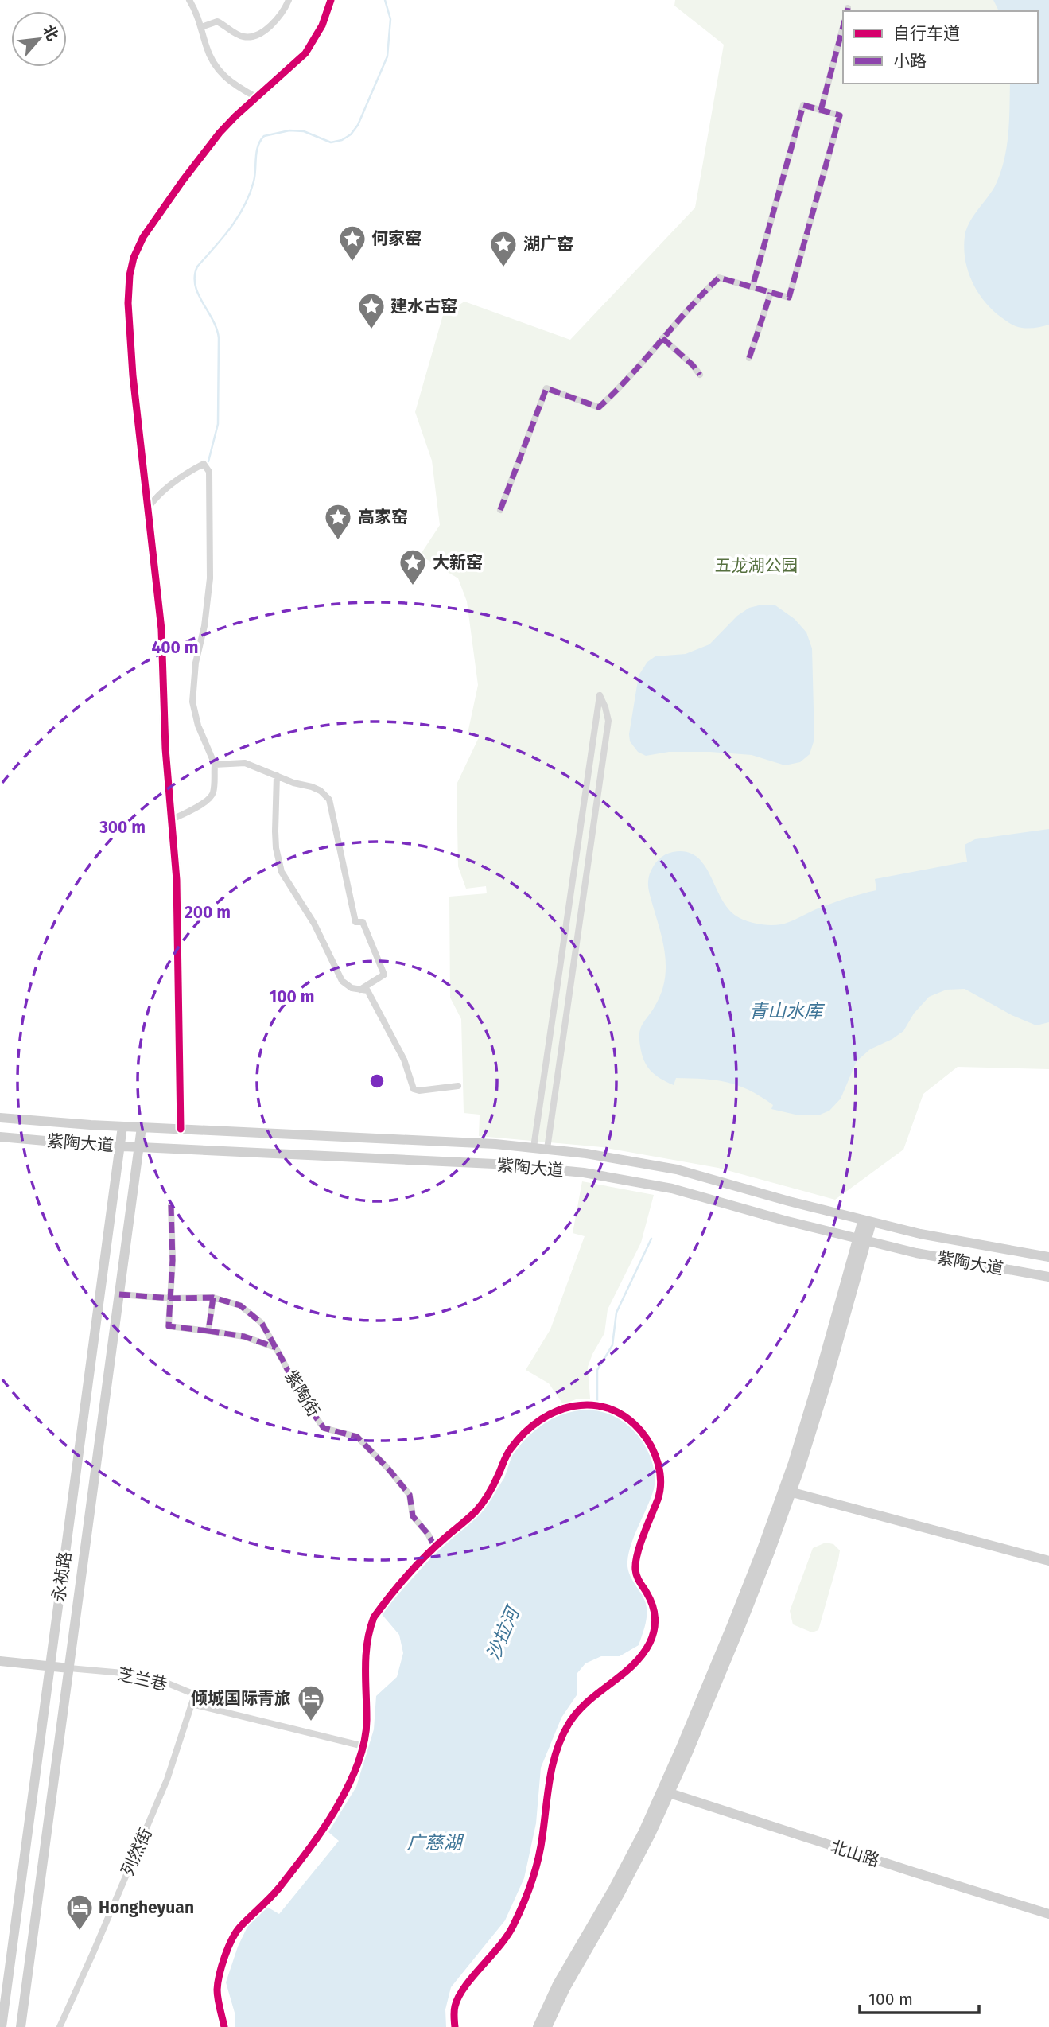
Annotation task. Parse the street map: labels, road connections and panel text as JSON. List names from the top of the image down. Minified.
{"streets":{"main road":["紫陶大道","永祯路","北山路"],"street":["紫陶街","芝兰巷","列然街"]},"crossings":[["紫陶大道","永祯路"],["紫陶街","永祯路"],["永祯路","芝兰巷"],["芝兰巷","列然街"]],"water":["青山水库","沙拉河","广慈湖"],"parks":["五龙湖公园"],"places":{"place":["何家窑","湖广窑","建水古窑","高家窑","大新窑"],"hotel":["倾城国际青旅","Hongheyuan"]},"legend":["自行车道","小路"],"scale_bar":"100 m","north":"top right","rings":["400 m","300 m","200 m","100 m"]}
